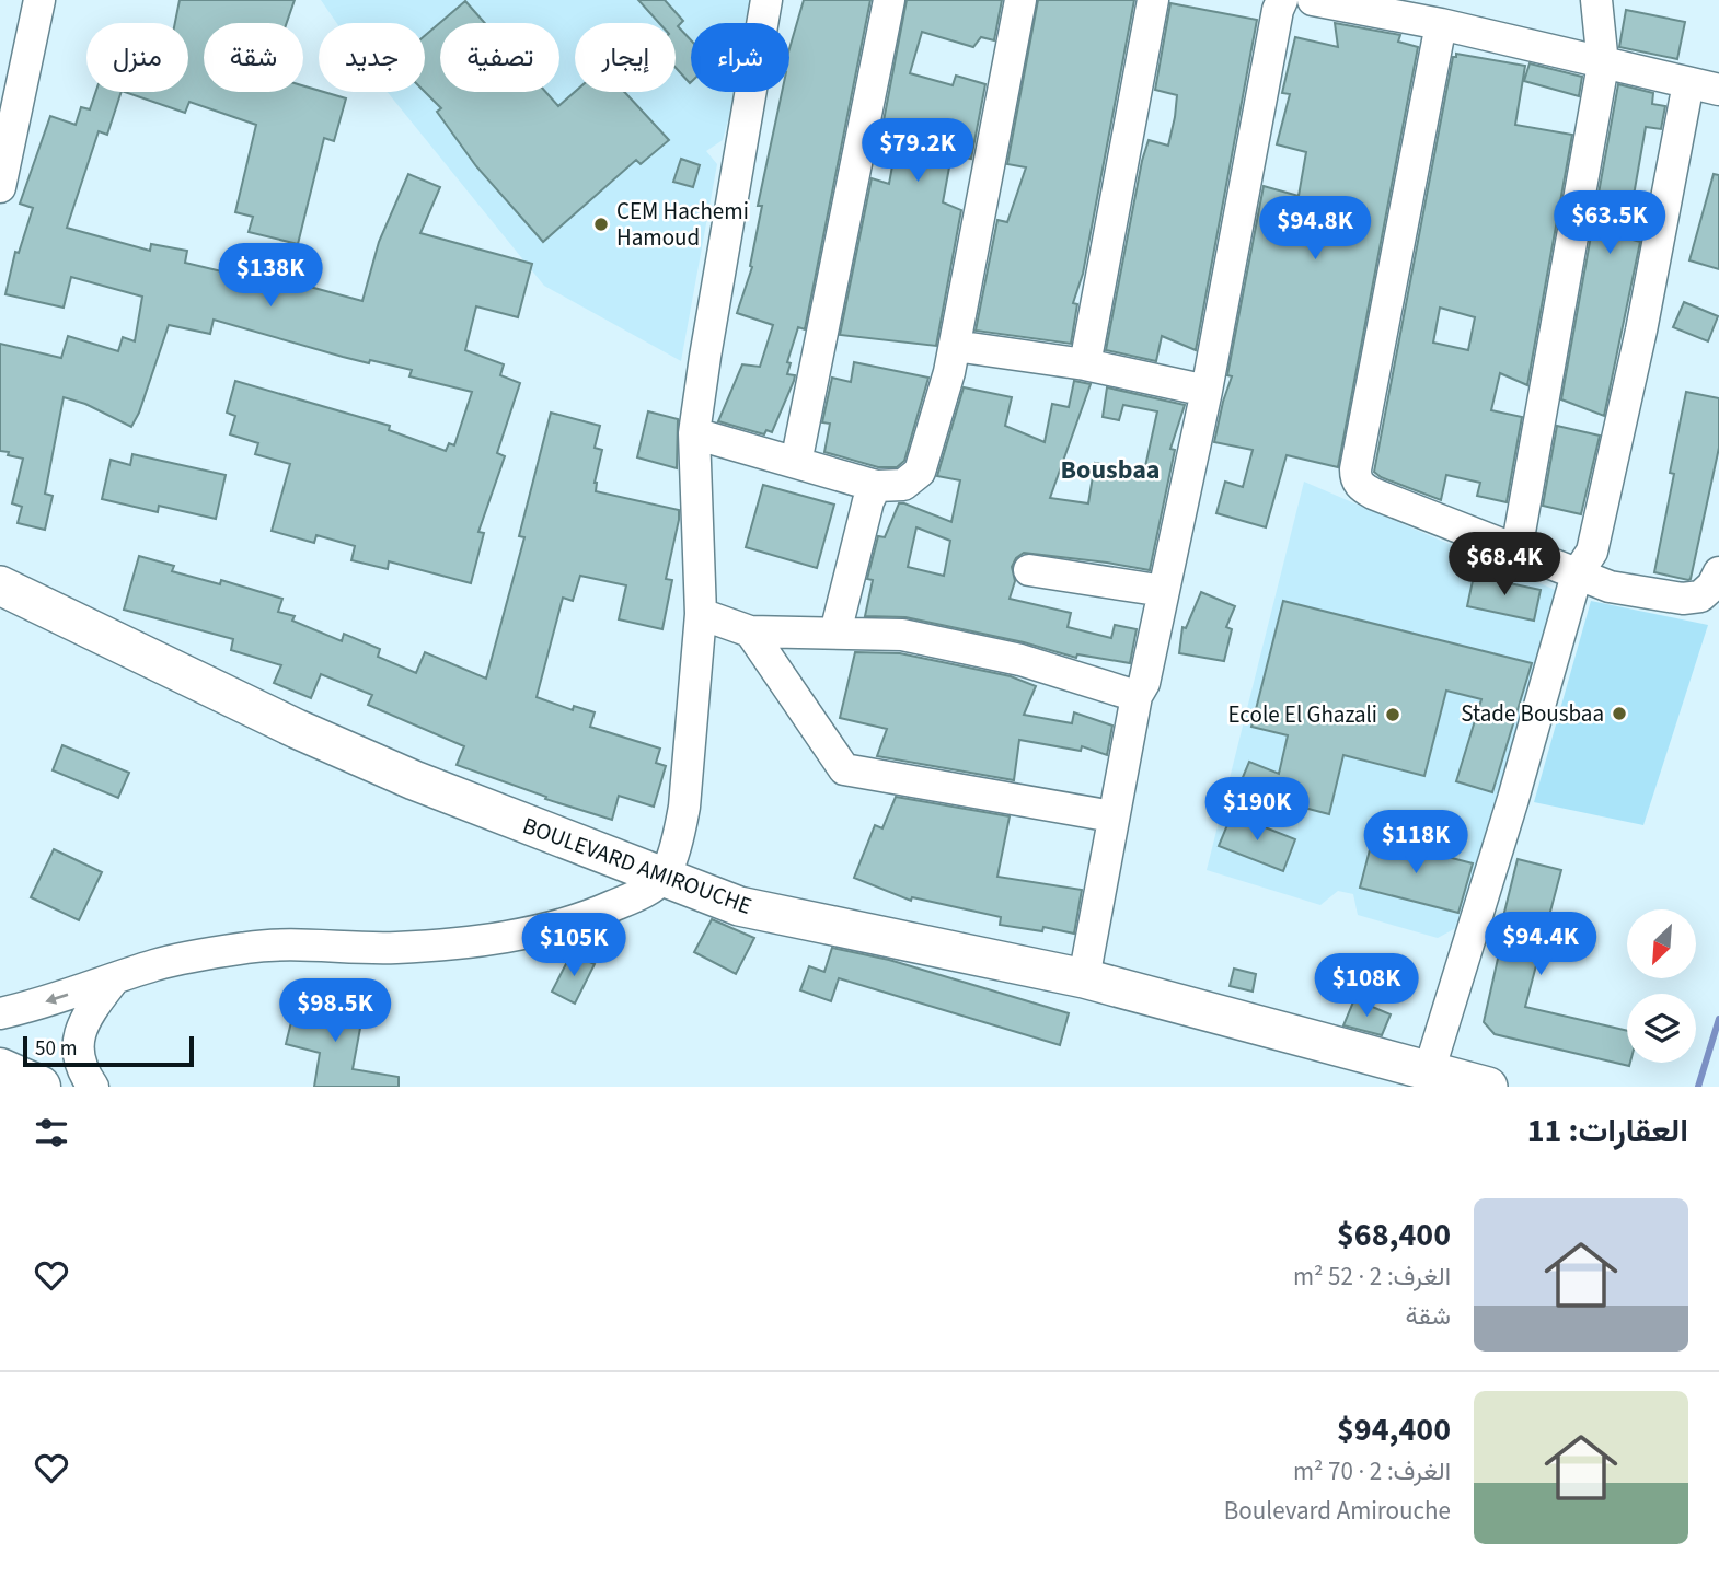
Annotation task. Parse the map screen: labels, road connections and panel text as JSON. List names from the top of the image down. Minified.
{"streets":{"main road":["BOULEVARD AMIROUCHE"]},"districts":["Bousbaa"],"places":["CEM Hachemi Hamoud","Stade Bousbaa","Ecole El Ghazali"],"scale_bar":"50 m","north":"bottom left","page":{"chip":["شراء","إيجار","تصفية","جديد","شقة","منزل"],"price":["$79.2K","$63.5K","$94.8K","$138K","$68.4K","$190K","$118K","$94.4K","$105K","$108K","$98.5K"],"scale":"50 m","heading":"العقارات: 11","list":[{"name":"$68,400","note":"الغرف: 2 · 52 m² · شقة"},{"name":"$94,400","note":"الغرف: 2 · 70 m² · Boulevard Amirouche"}]}}
